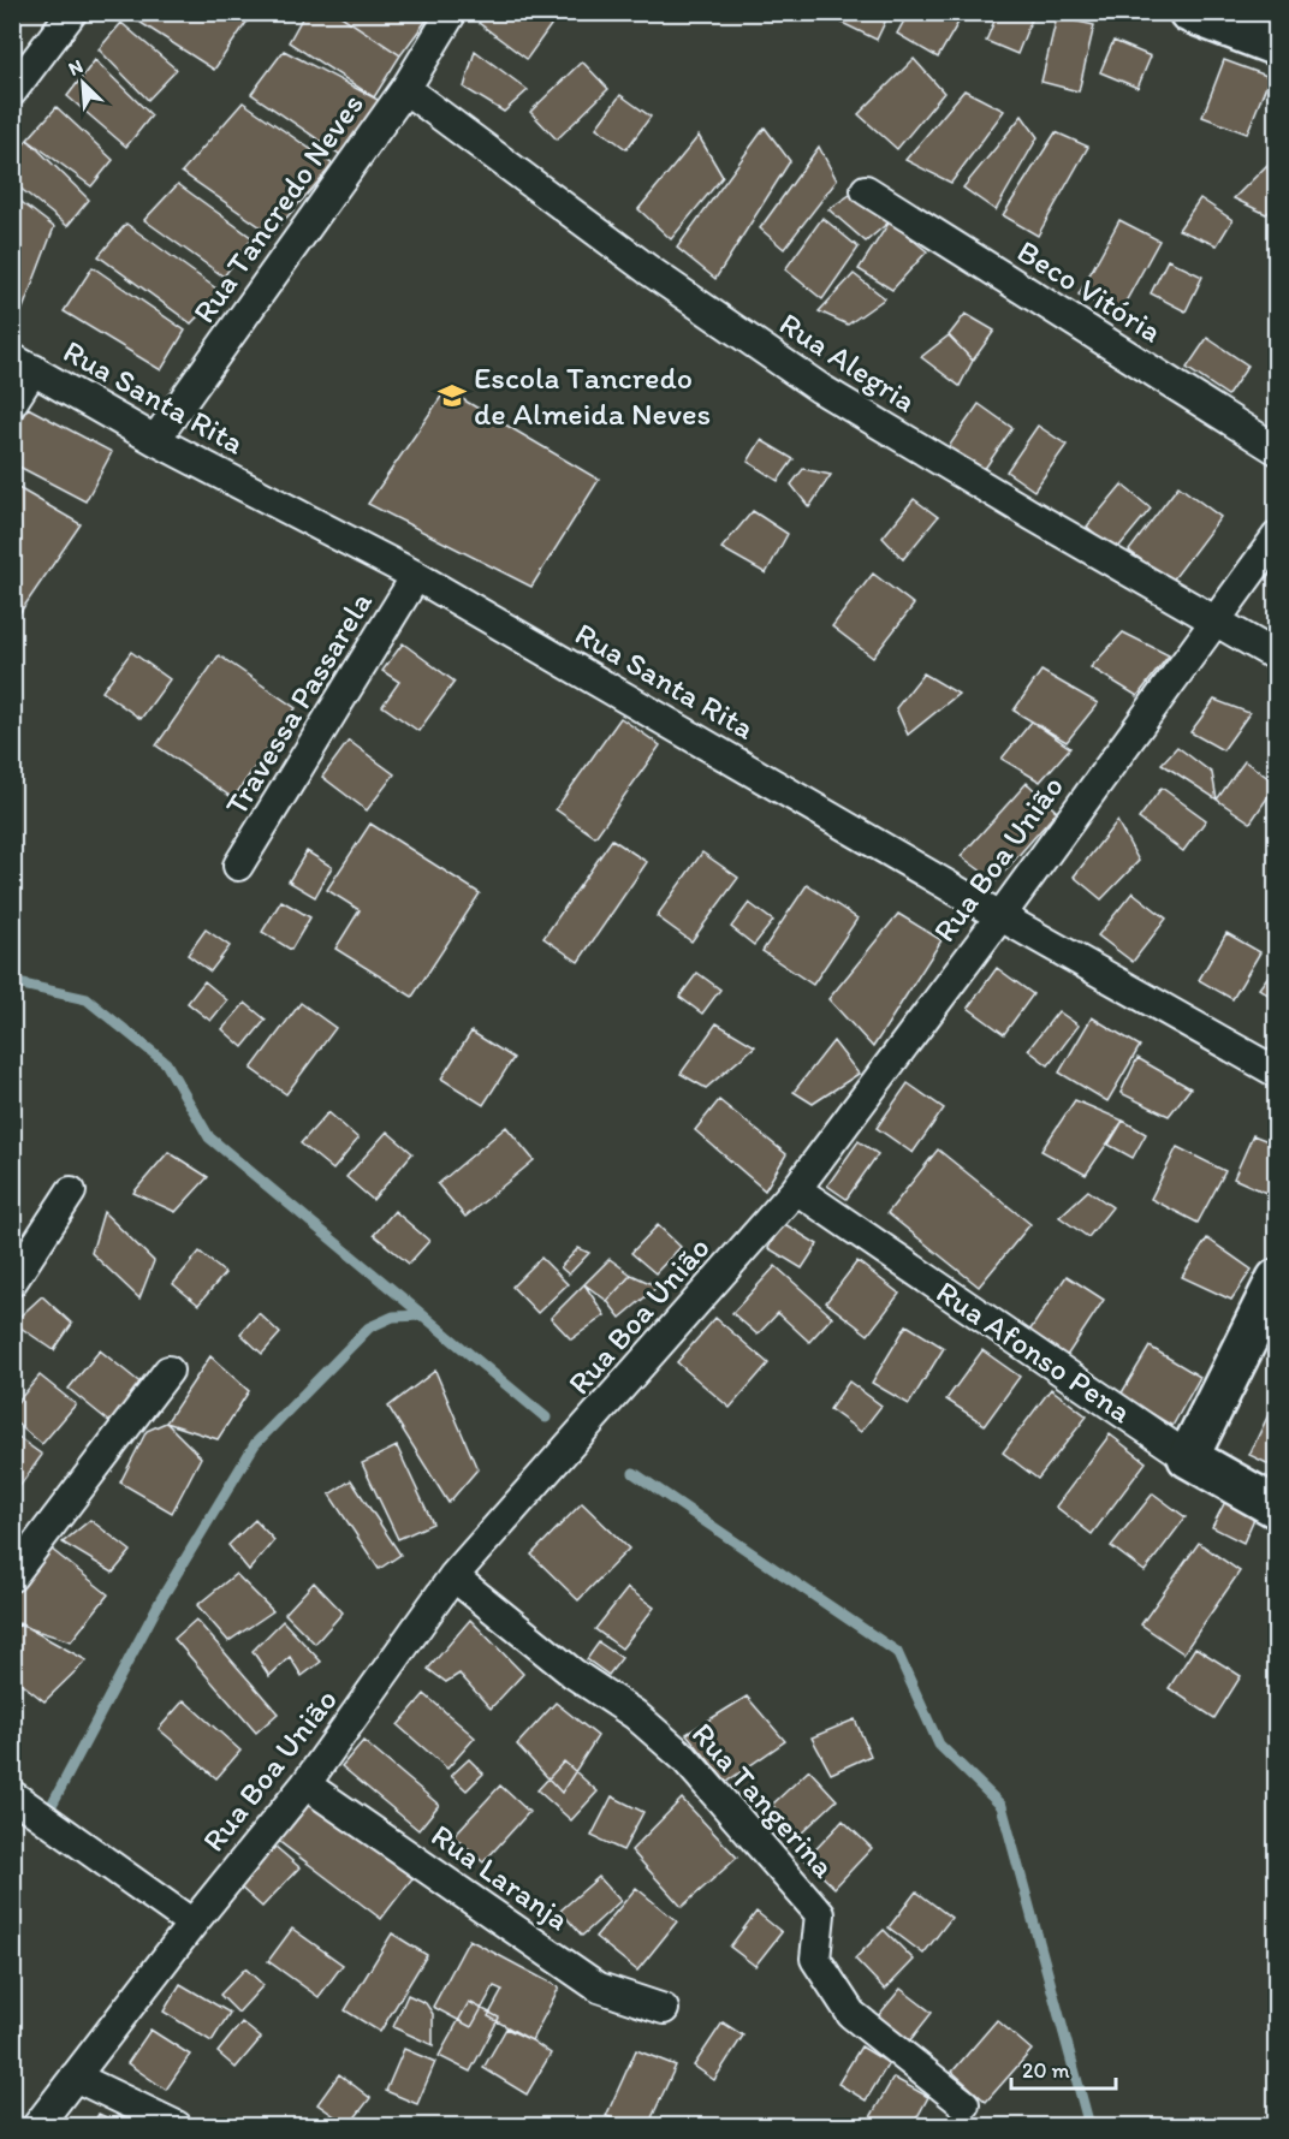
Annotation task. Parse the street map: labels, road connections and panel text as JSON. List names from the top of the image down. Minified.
{"streets":{"street":["Rua Tancredo Neves","Beco Vitória","Rua Alegria","Rua Santa Rita","Travessa Passarela","Rua Boa União","Rua Afonso Pena","Rua Tangerina","Rua Laranja"]},"crossings":[["Rua Tancredo Neves","Rua Alegria"],["Rua Tancredo Neves","Rua Santa Rita"],["Rua Alegria","Rua Boa União"],["Rua Santa Rita","Travessa Passarela"],["Rua Santa Rita","Rua Boa União"],["Rua Boa União","Rua Afonso Pena"],["Rua Boa União","Rua Tangerina"],["Rua Boa União","Rua Laranja"]],"places":{"school or university":["Escola Tancredo de Almeida Neves"]},"scale_bar":"20 m","north":"top left"}
